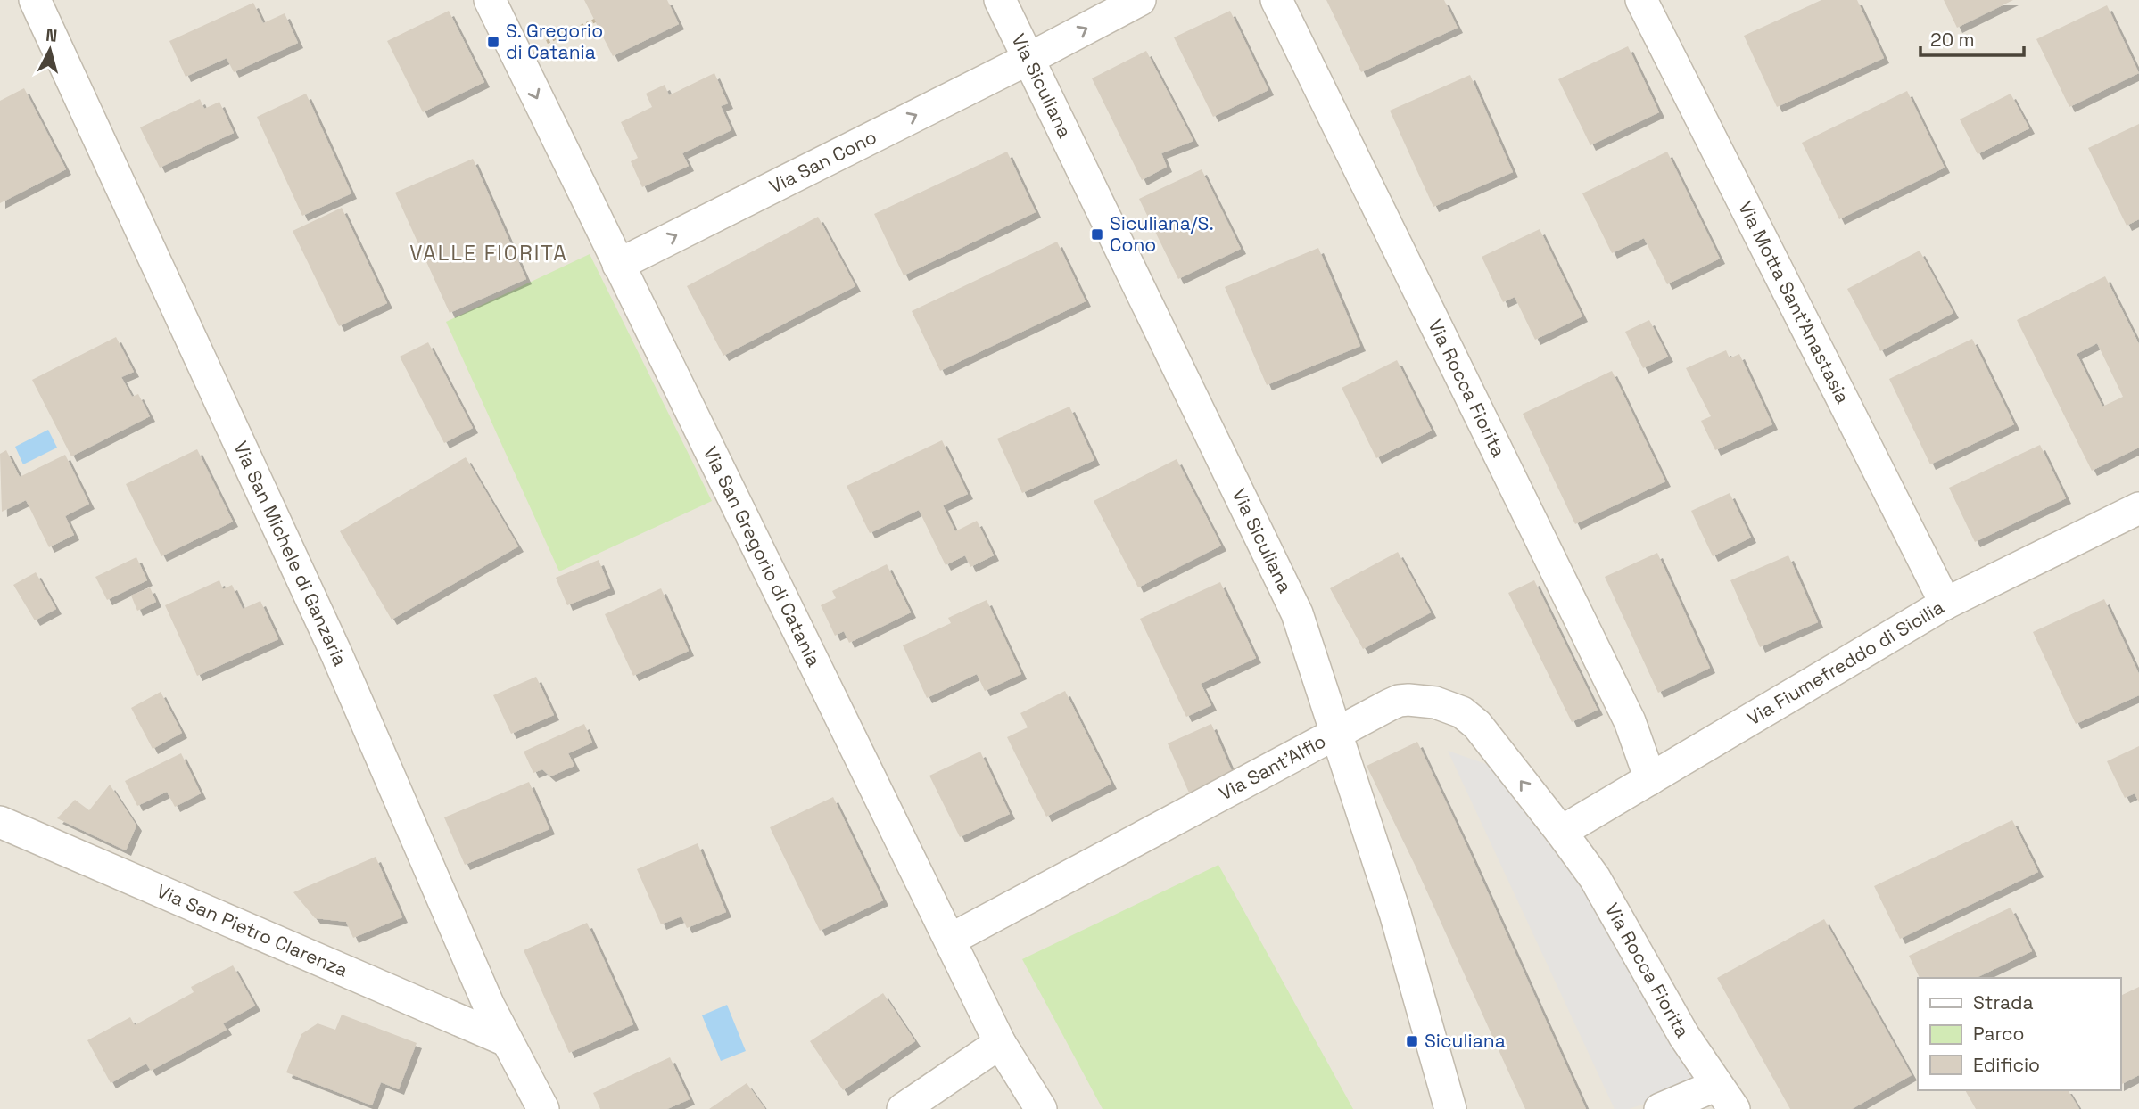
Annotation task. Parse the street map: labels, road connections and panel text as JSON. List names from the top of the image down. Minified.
{"streets":{"street":["Via Siculiana","Via San Cono","Via Motta Sant'Anastasia","Via Rocca Fiorita","Via San Michele di Ganzaria","Via San Gregorio di Catania","Via Fiumefreddo di Sicilia","Via Sant'Alfio","Via San Pietro Clarenza"]},"crossings":[["Via Siculiana","Via San Cono"],["Via Siculiana","Via Sant'Alfio"],["Via San Cono","Via San Gregorio di Catania"],["Via Motta Sant'Anastasia","Via Fiumefreddo di Sicilia"],["Via Rocca Fiorita","Via Fiumefreddo di Sicilia"],["Via Rocca Fiorita","Via Sant'Alfio"],["Via San Michele di Ganzaria","Via San Pietro Clarenza"],["Via San Gregorio di Catania","Via Sant'Alfio"],["Via Fiumefreddo di Sicilia","Via Sant'Alfio"]],"one_way":["Via San Cono"],"districts":["VALLE FIORITA"],"places":{"transit":["S. Gregorio di Catania","Siculiana/S. Cono","Siculiana"]},"legend":["Strada","Parco","Edificio"],"scale_bar":"20 m","north":"top"}
